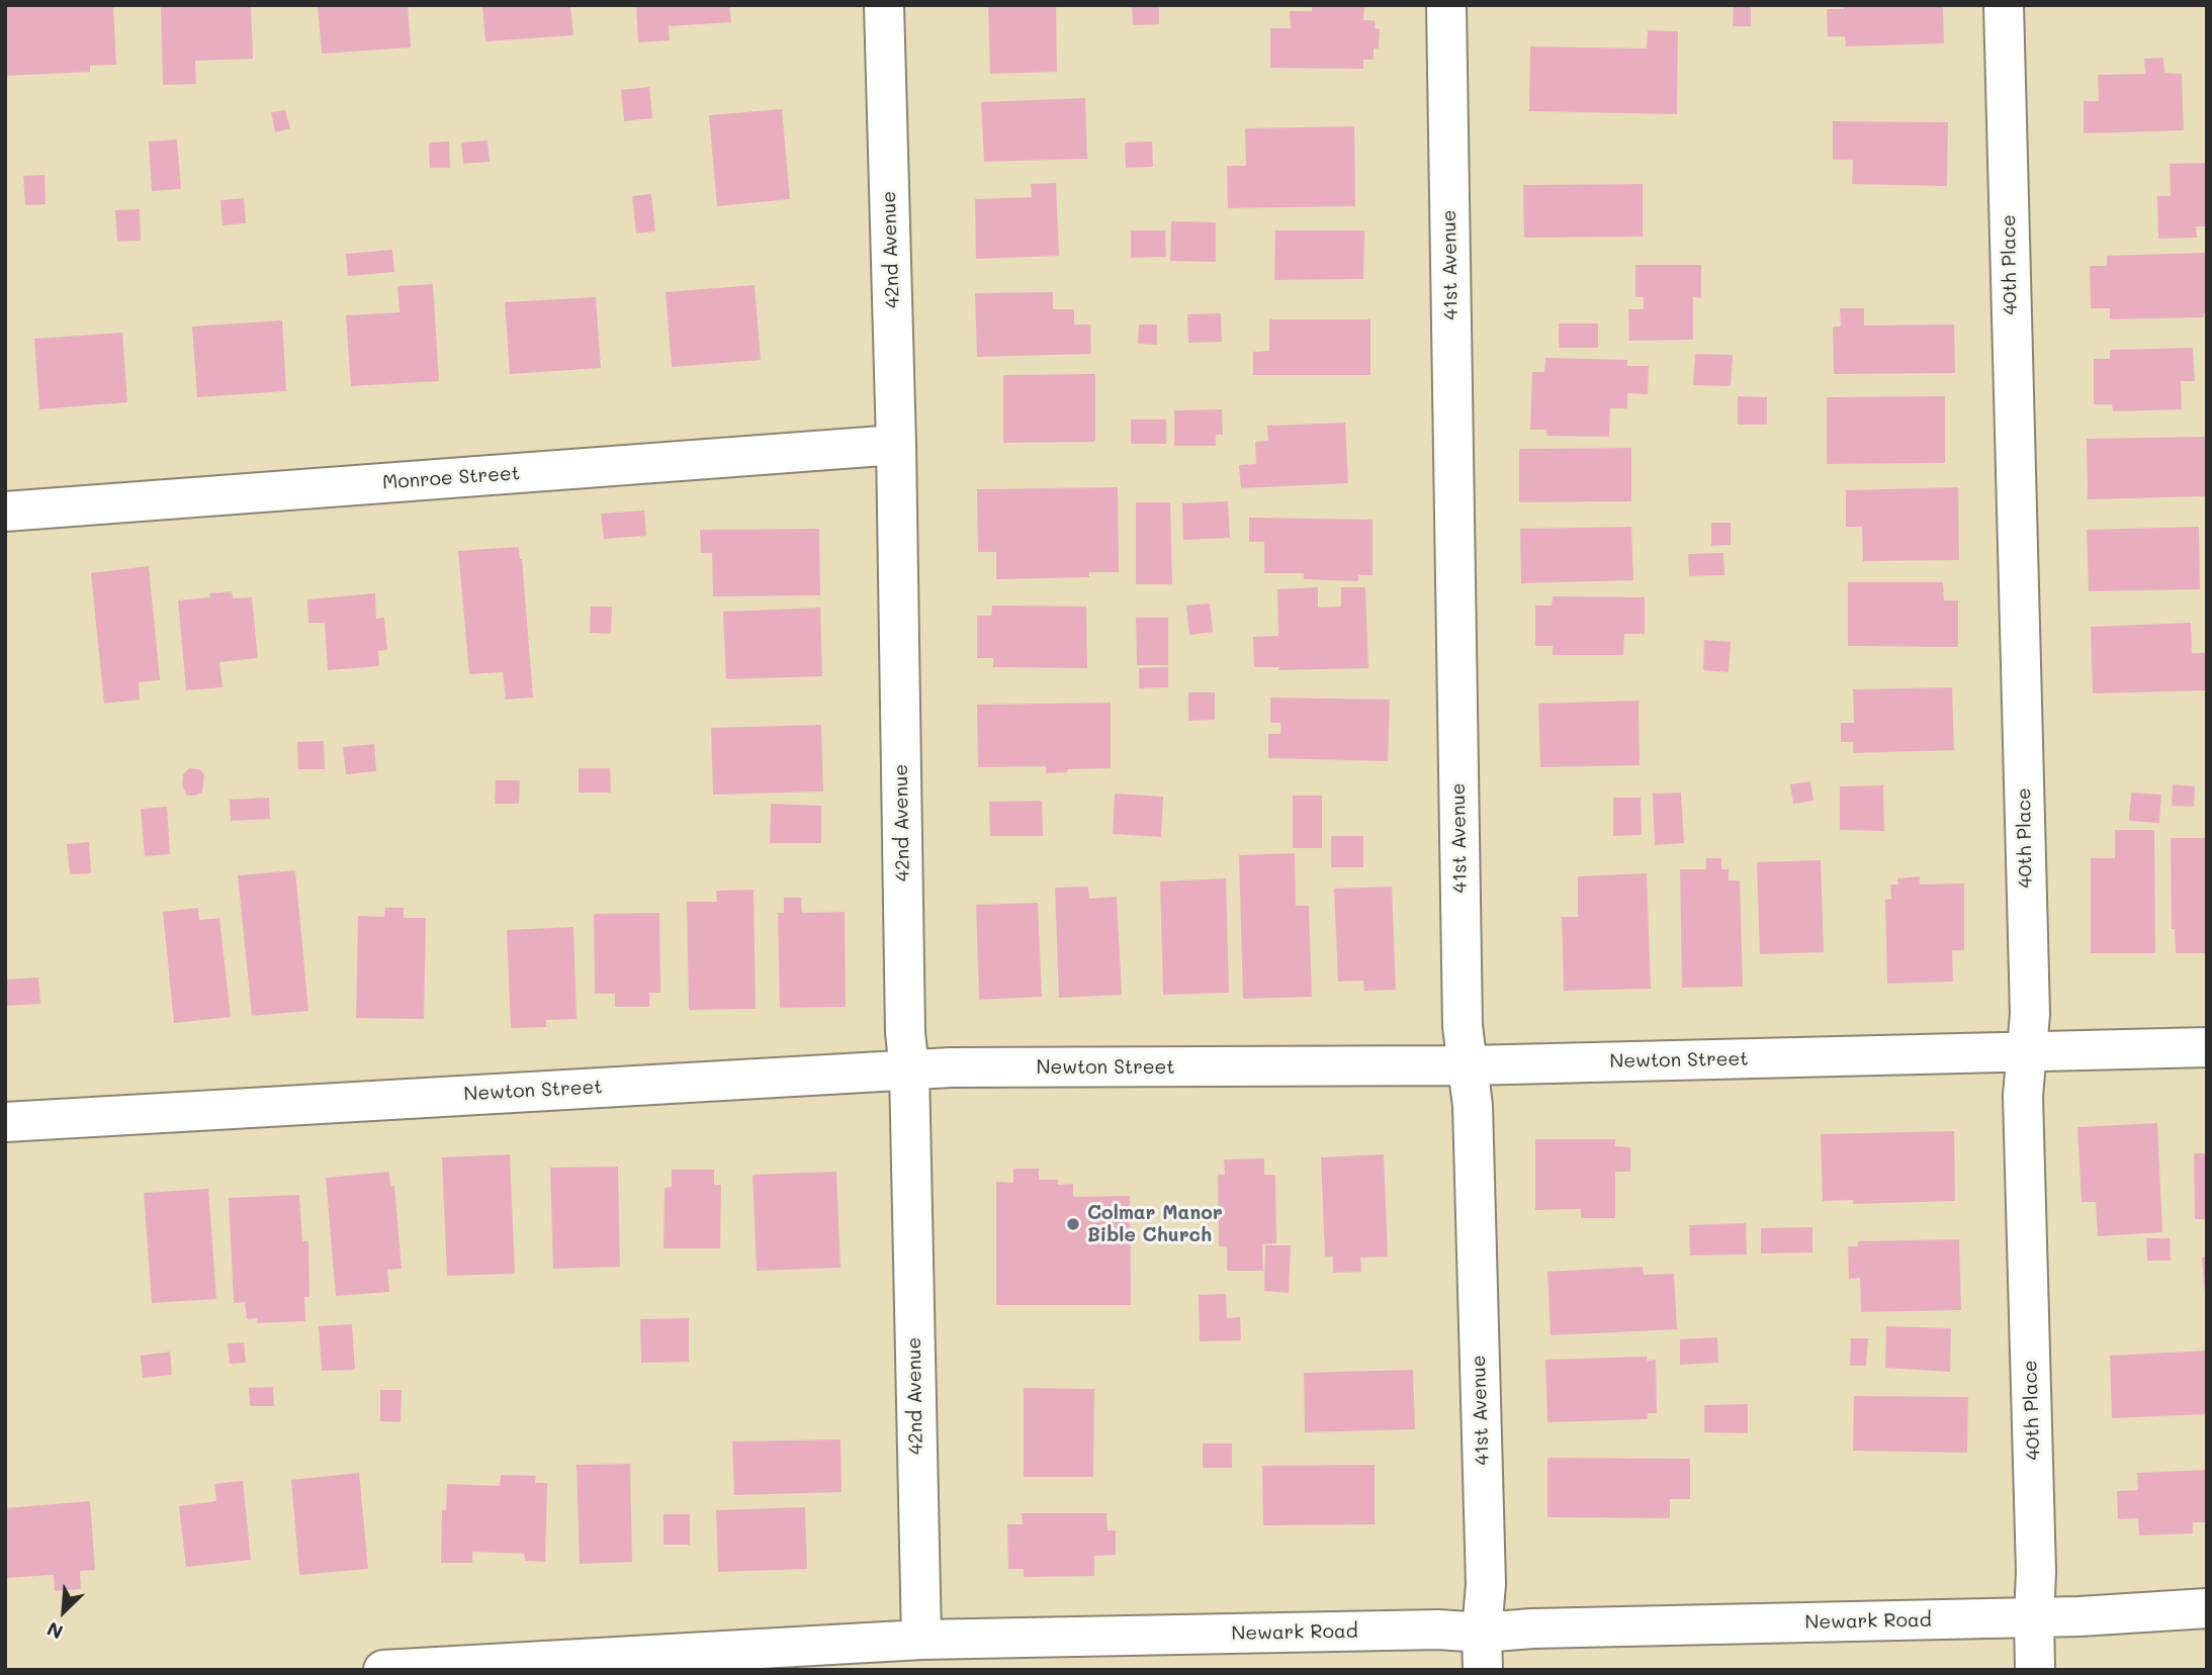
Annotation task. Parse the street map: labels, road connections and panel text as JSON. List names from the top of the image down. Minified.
{"streets":{"street":["42nd Avenue","41st Avenue","40th Place","Monroe Street","Newton Street","Newark Road"]},"crossings":[["42nd Avenue","Monroe Street"],["42nd Avenue","Newton Street"],["42nd Avenue","Newark Road"],["41st Avenue","Newton Street"],["41st Avenue","Newark Road"],["40th Place","Newton Street"],["40th Place","Newark Road"]],"places":["Colmar Manor Bible Church"],"north":"bottom left"}
